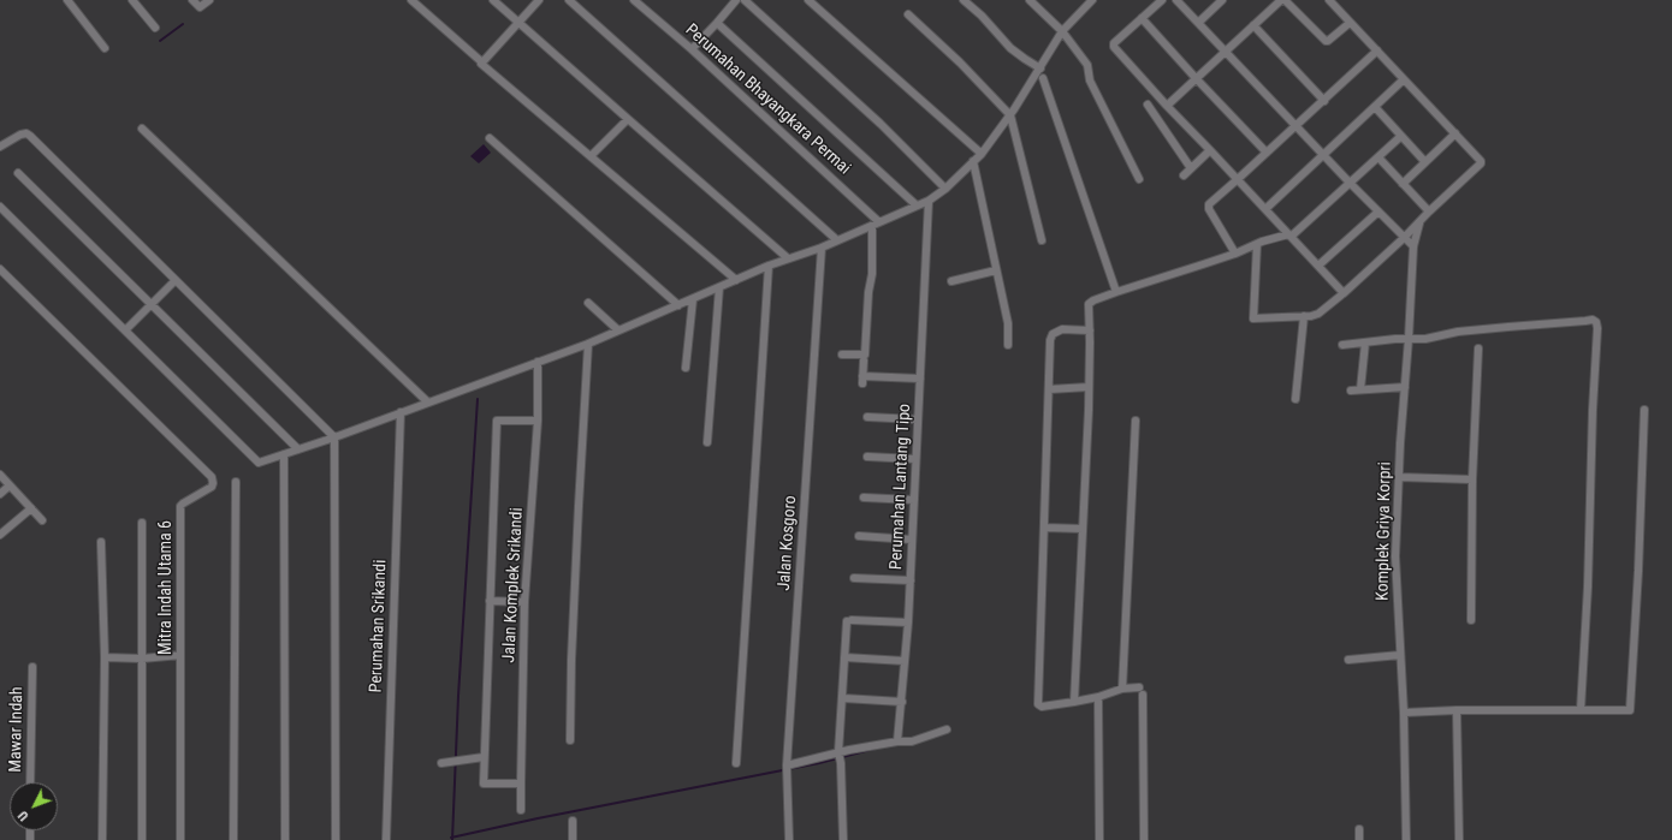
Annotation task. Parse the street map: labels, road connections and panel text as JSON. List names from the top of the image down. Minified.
{"streets":{"street":["Perumahan Bhayangkara Permai","Perumahan Lantang Tipo","Komplek Griya Korpri","Jalan Kosgoro","Jalan Komplek Srikandi","Mitra Indah Utama 6","Perumahan Srikandi","Mawar Indah"]},"north":"bottom left"}
